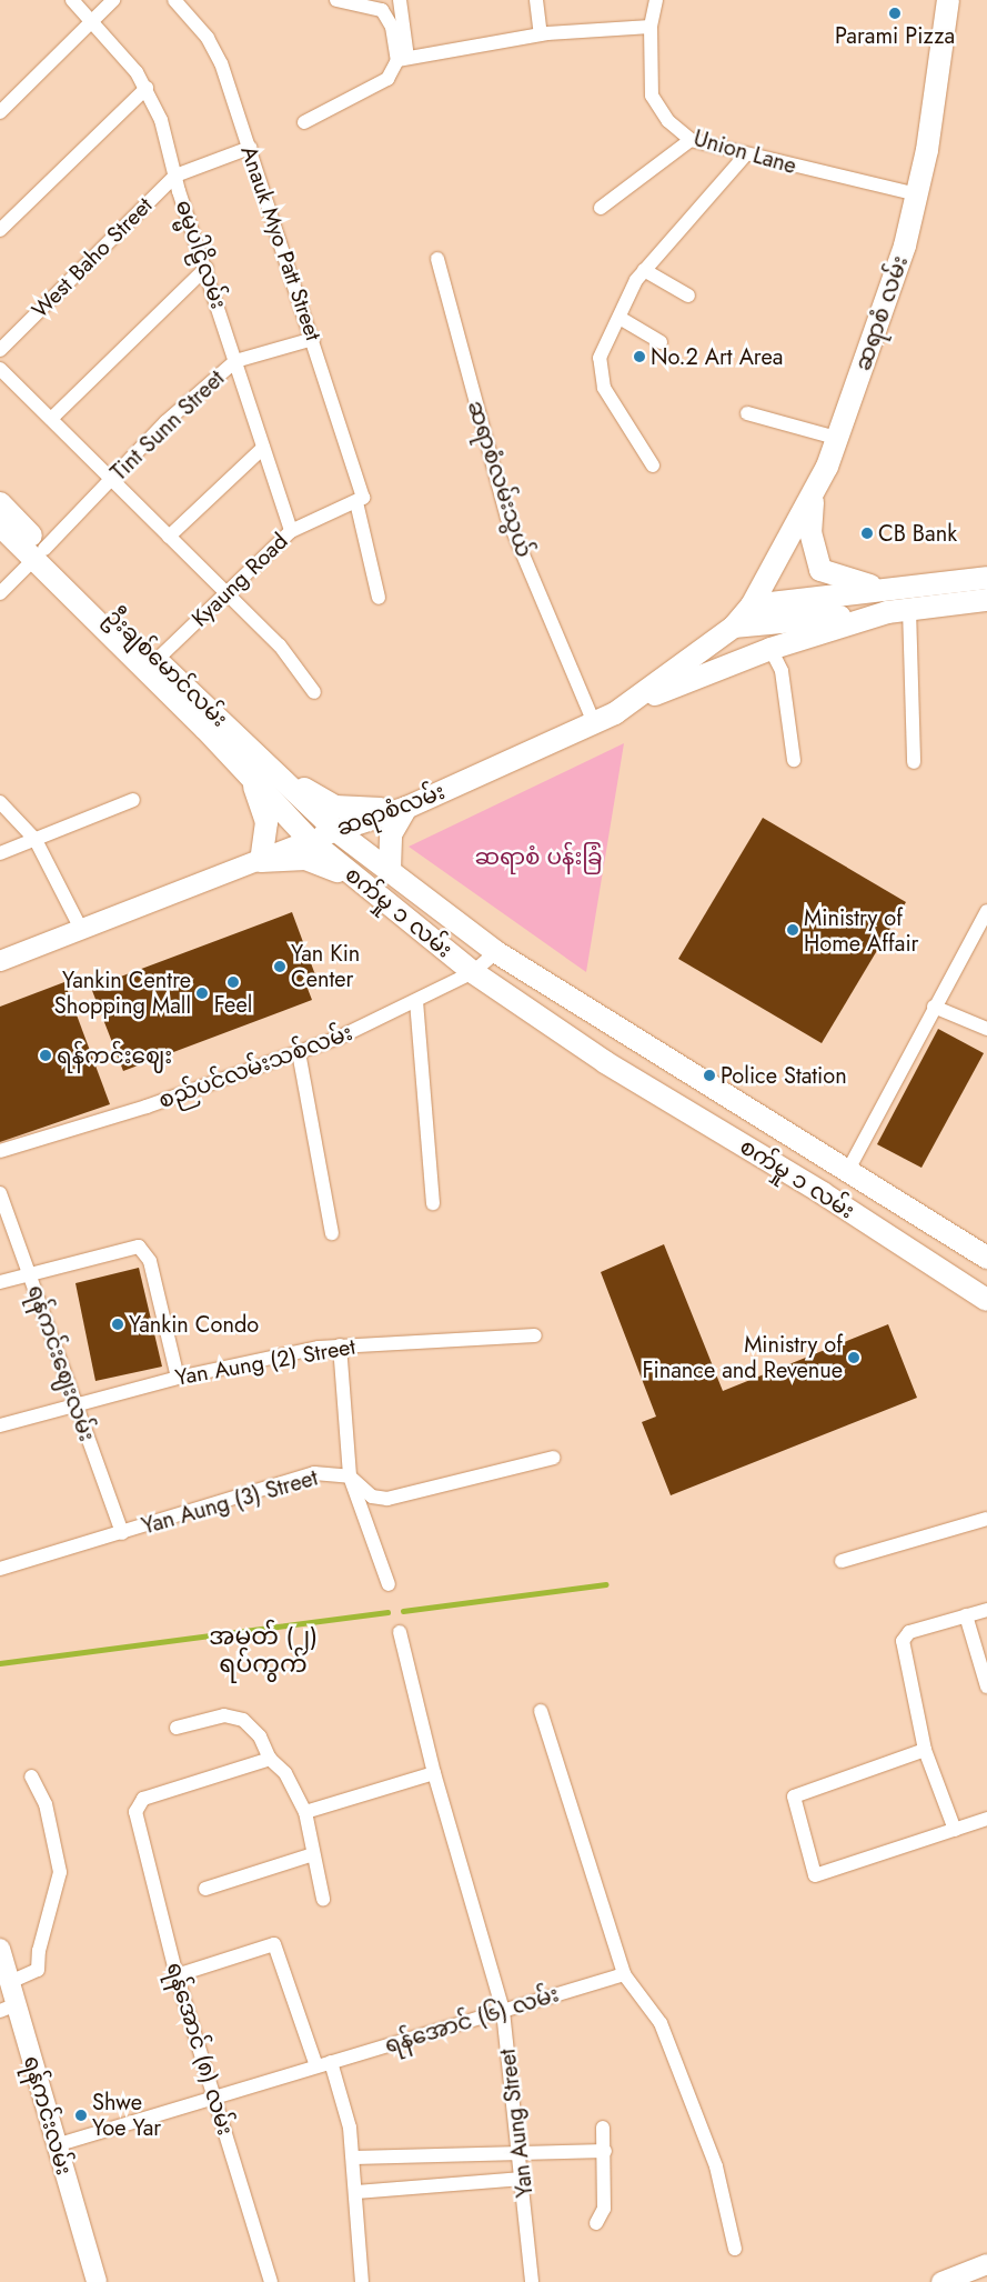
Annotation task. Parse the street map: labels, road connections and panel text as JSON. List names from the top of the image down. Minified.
{"streets":{"main road":["ဆရာစံ လမ်း","ဦးချစ်မောင်လမ်း","ဆရာစံလမ်း","စက်မှု ၁ လမ်း","ရန်ကင်းလမ်း"],"street":["Union Lane","Anauk Myo Patt Street","ဓမ္မပါဠိလမ်း","West Baho Street","Tint Sunn Street","ဆရာစံလမ်းသွယ်","Kyaung Road","စည်ပင်လမ်းသစ်လမ်း","Yan Aung (2) Street","ရန်ကင်းဈေးလမ်း","Yan Aung (3) Street","ရန်အောင် (၆) လမ်း","ရန်အောင် (၈) လမ်း","Yan Aung Street"]},"crossings":[["Union Lane","ဆရာစံ လမ်း"],["Anauk Myo Patt Street","West Baho Street"],["Anauk Myo Patt Street","Tint Sunn Street"],["Anauk Myo Patt Street","Kyaung Road"],["ဓမ္မပါဠိလမ်း","West Baho Street"],["ဓမ္မပါဠိလမ်း","Tint Sunn Street"],["ဓမ္မပါဠိလမ်း","Kyaung Road"],["ဆရာစံ လမ်း","ဆရာစံလမ်း"],["Tint Sunn Street","ဦးချစ်မောင်လမ်း"],["ဆရာစံလမ်းသွယ်","ဆရာစံလမ်း"],["Kyaung Road","ဦးချစ်မောင်လမ်း"],["ဦးချစ်မောင်လမ်း","ဆရာစံလမ်း"],["ဦးချစ်မောင်လမ်း","စက်မှု ၁ လမ်း"],["ဆရာစံလမ်း","စက်မှု ၁ လမ်း"],["စက်မှု ၁ လမ်း","စည်ပင်လမ်းသစ်လမ်း"],["Yan Aung (2) Street","ရန်ကင်းဈေးလမ်း"],["ရန်ကင်းဈေးလမ်း","Yan Aung (3) Street"],["ရန်အောင် (၆) လမ်း","ရန်အောင် (၈) လမ်း"],["ရန်အောင် (၆) လမ်း","ရန်ကင်းလမ်း"],["ရန်အောင် (၆) လမ်း","Yan Aung Street"]],"districts":["အမှတ် (၂) ရပ်ကွက်"],"parks":["ဆရာစံ ပန်းခြံ"],"places":["Parami Pizza","No.2 Art Area","CB Bank","Ministry of Home Affair","Yan Kin Center","Feel","Yankin Centre Shopping Mall","ရန်ကင်းဈေး","Police Station","Yankin Condo","Ministry of Finance and Revenue","Shwe Yoe Yar"]}
